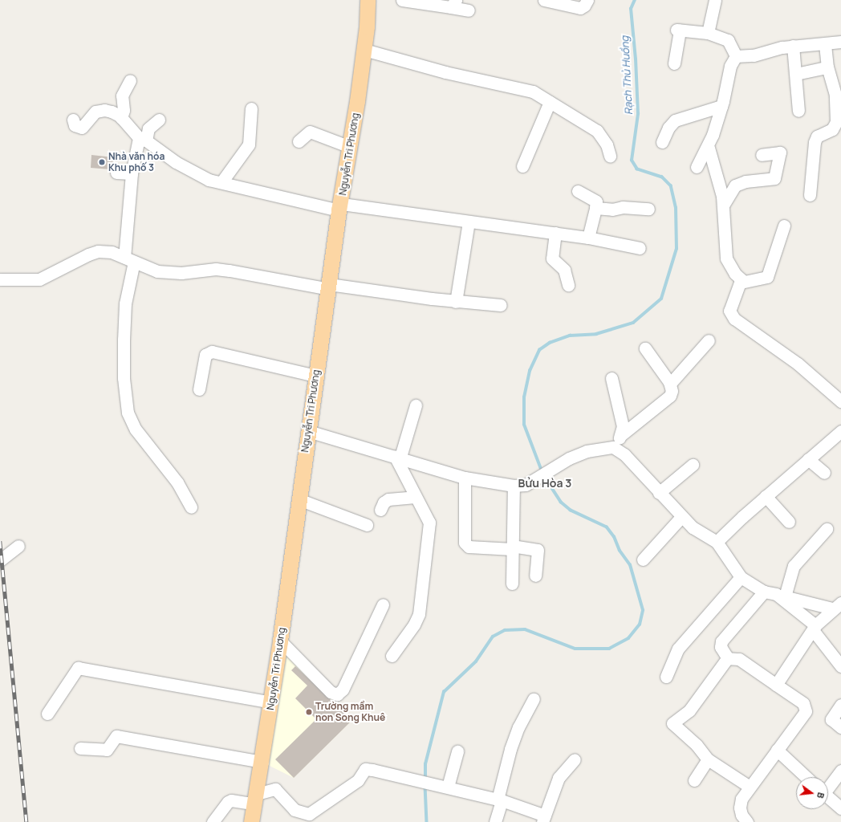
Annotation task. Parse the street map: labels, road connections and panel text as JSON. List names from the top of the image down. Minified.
{"streets":{"main road":["Nguyễn Tri Phương"]},"districts":["Bửu Hòa 3"],"water":["Rạch Thủ Huồng"],"places":["Nhà văn hóa Khu phố 3","Trường mầm non Song Khuê"],"north":"right"}
